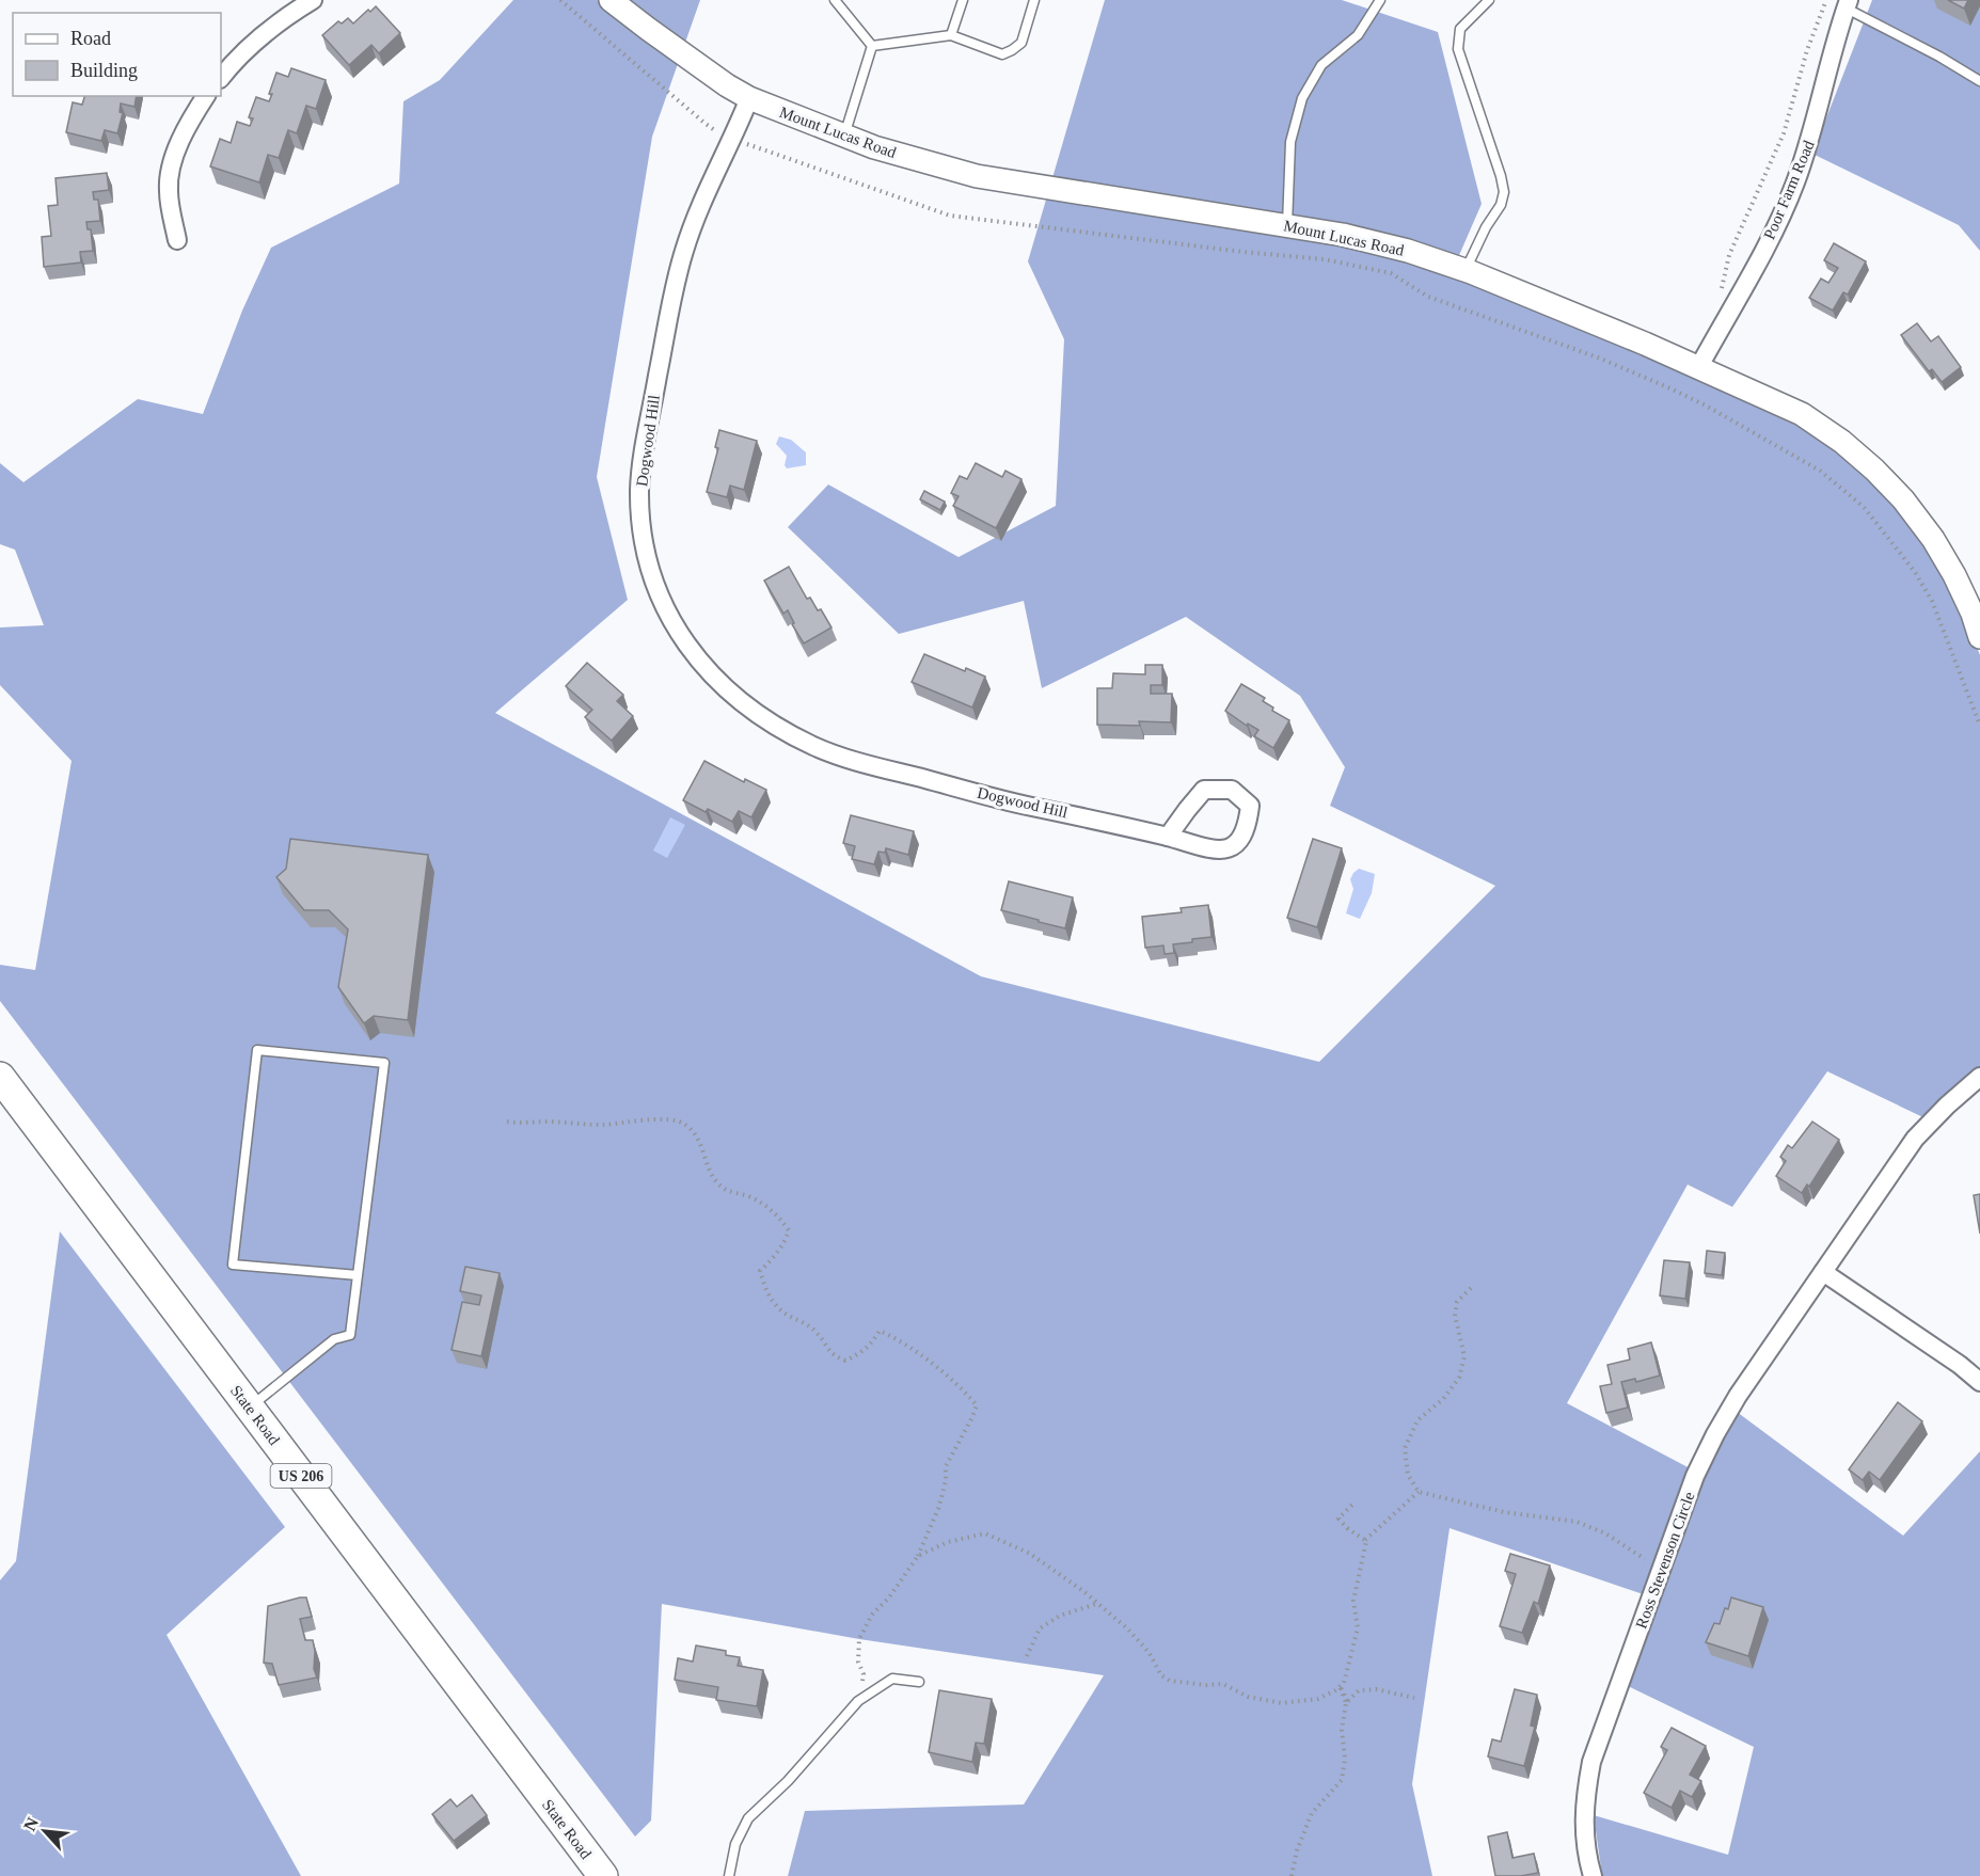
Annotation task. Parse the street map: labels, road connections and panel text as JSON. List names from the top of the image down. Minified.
{"streets":{"highway":["State Road","US 206"],"street":["Mount Lucas Road","Poor Farm Road","Dogwood Hill","Ross Stevenson Circle"]},"crossings":[["Mount Lucas Road","Poor Farm Road"],["Mount Lucas Road","Dogwood Hill"]],"legend":["Road","Building"],"north":"top left"}
